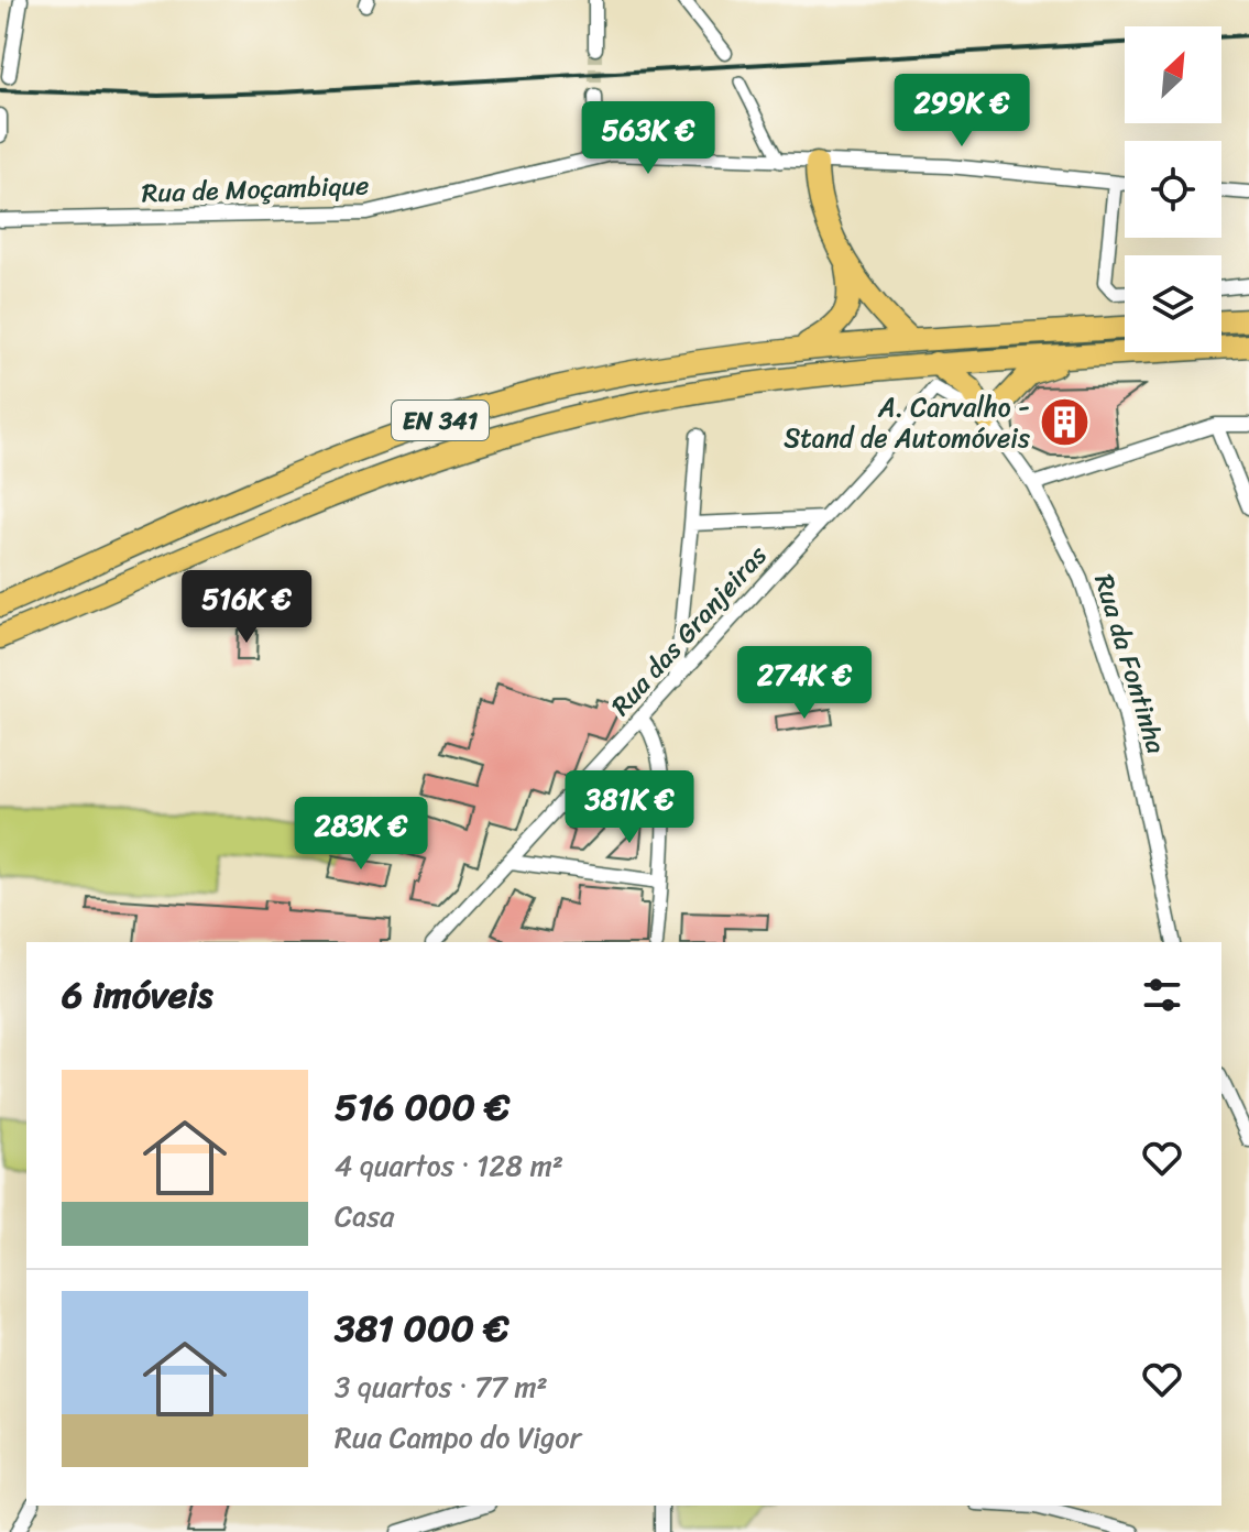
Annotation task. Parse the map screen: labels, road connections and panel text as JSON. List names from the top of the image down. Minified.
{"streets":{"highway":["EN 341"],"street":["Rua de Moçambique","Rua das Granjeiras","Rua da Fontinha"]},"crossings":[["Rua das Granjeiras","Rua da Fontinha"]],"places":{"building":["A. Carvalho - Stand de Automóveis"]},"north":"top right","page":{"price":["299K €","563K €","516K €","274K €","381K €","283K €"],"heading":"6 imóveis","list":[{"name":"516 000 €","note":"4 quartos · 128 m² · Casa"},{"name":"381 000 €","note":"3 quartos · 77 m² · Rua Campo do Vigor"}]}}
